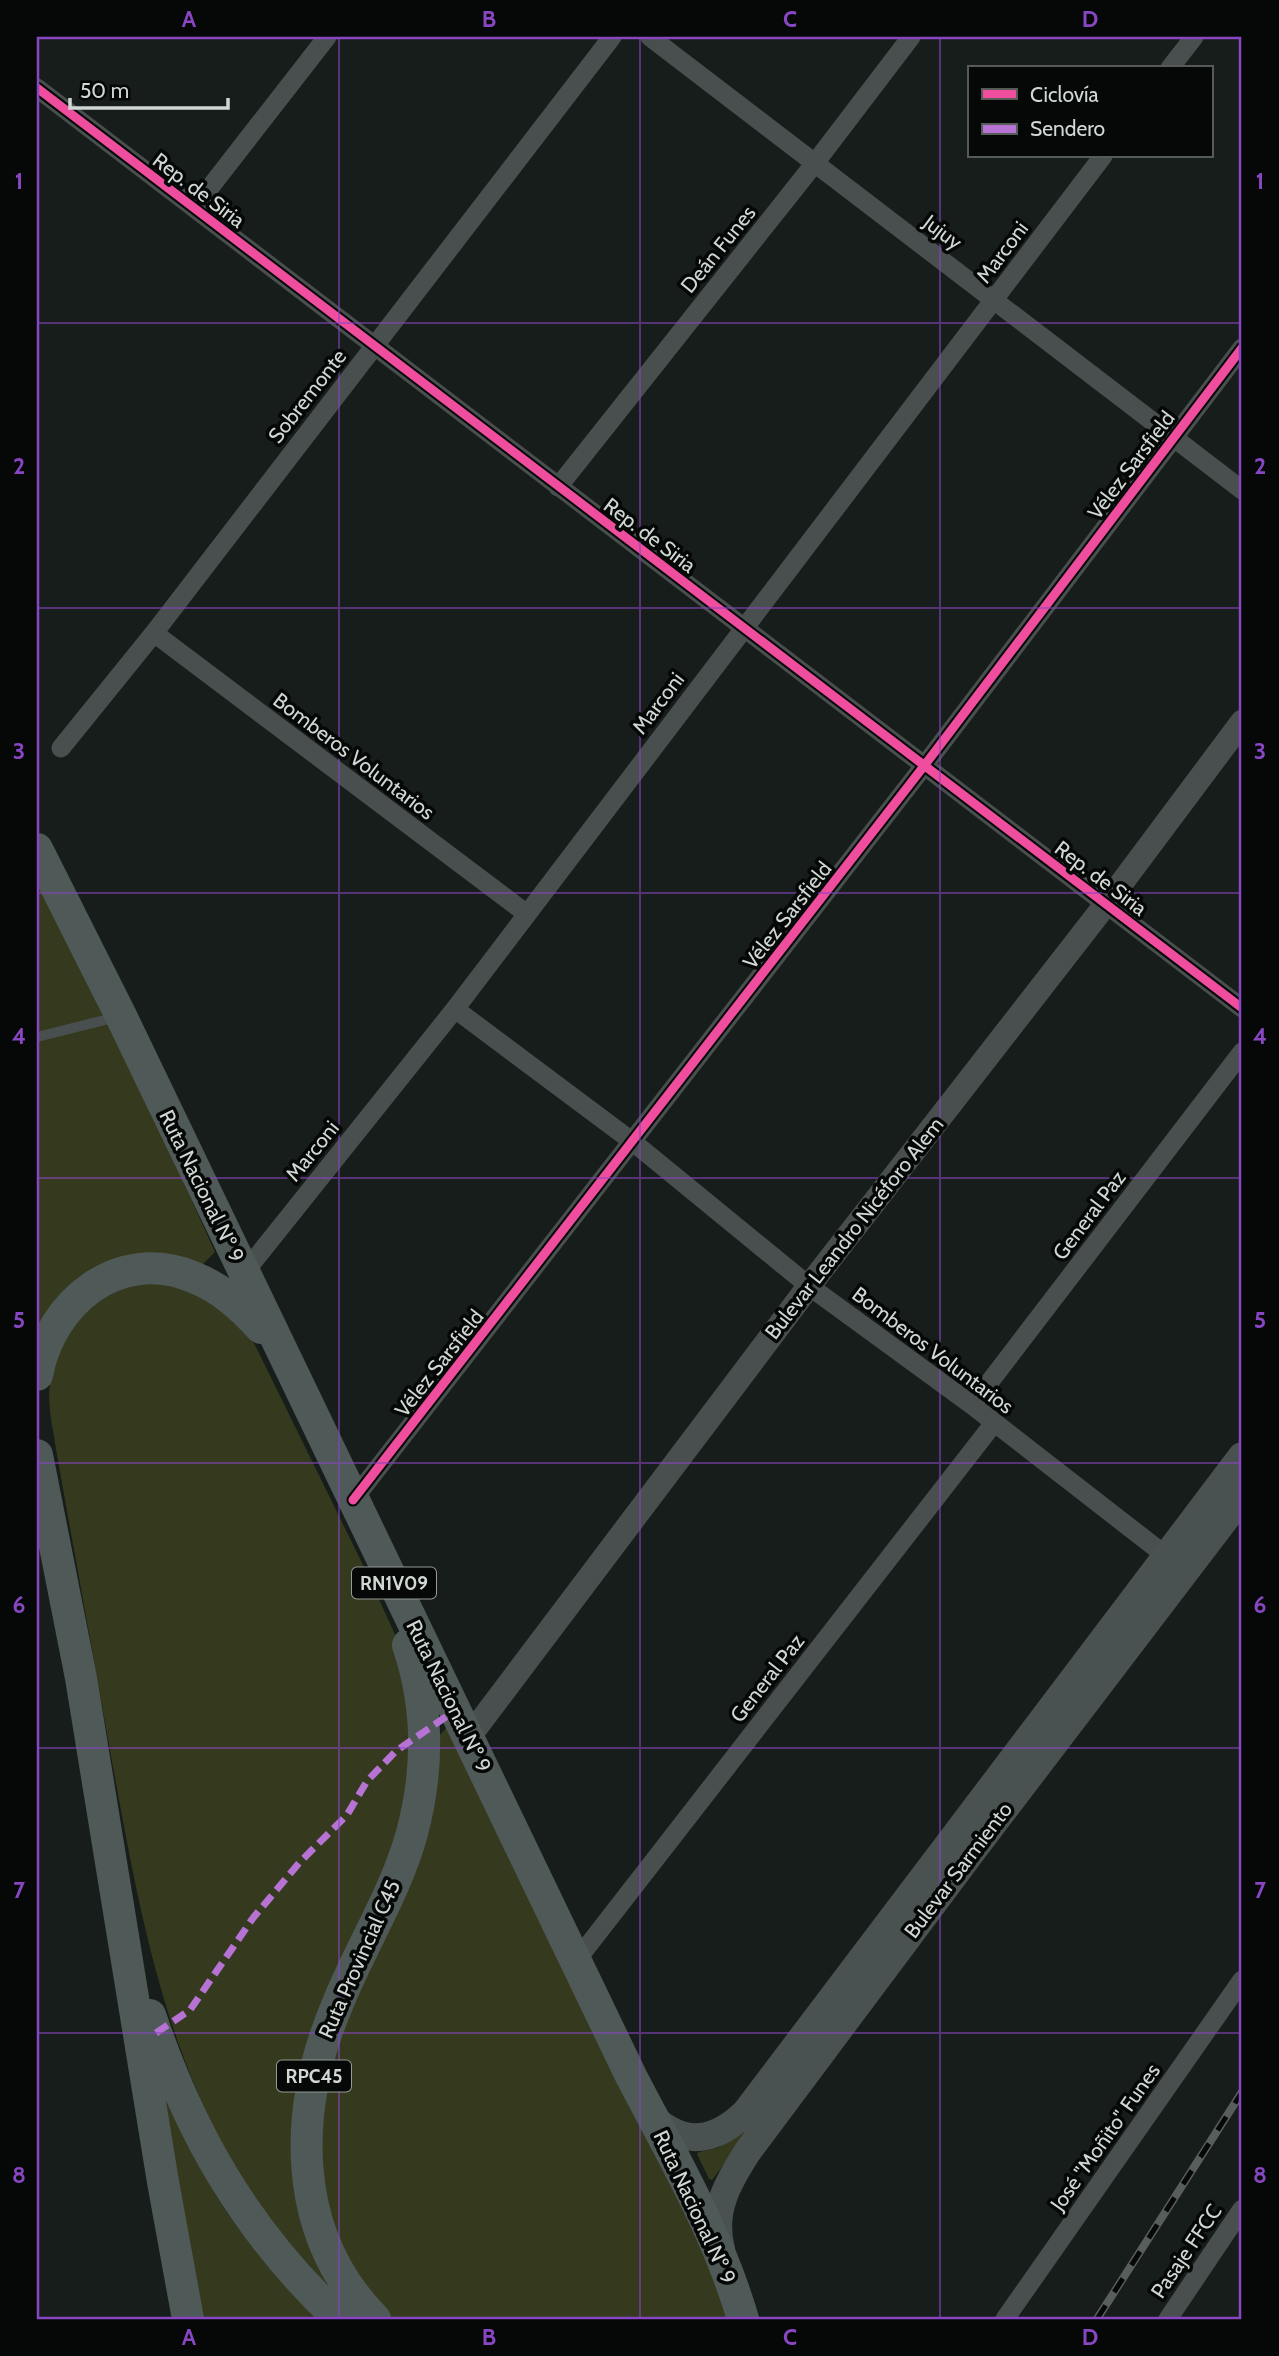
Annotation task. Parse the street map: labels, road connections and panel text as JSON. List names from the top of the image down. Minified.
{"streets":{"main road":["Ruta Nacional Nº 9","RN1V09","Bulevar Sarmiento","Ruta Provincial C45","RPC45"],"street":["Rep. de Siria","Jujuy","Deán Funes","Marconi","Sobremonte","Vélez Sarsfield","Bomberos Voluntarios","General Paz","Bulevar Leandro Nicéforo Alem","José \"Moñito\" Funes","Pasaje FFCC"]},"crossings":[["Rep. de Siria","Deán Funes"],["Rep. de Siria","Marconi"],["Rep. de Siria","Sobremonte"],["Rep. de Siria","Vélez Sarsfield"],["Rep. de Siria","Bulevar Leandro Nicéforo Alem"],["Jujuy","Deán Funes"],["Jujuy","Marconi"],["Jujuy","Vélez Sarsfield"],["Marconi","Bomberos Voluntarios"],["Marconi","Ruta Nacional Nº 9"],["Sobremonte","Bomberos Voluntarios"],["Vélez Sarsfield","Bomberos Voluntarios"],["Vélez Sarsfield","Ruta Nacional Nº 9"],["Bomberos Voluntarios","General Paz"],["Bomberos Voluntarios","Bulevar Leandro Nicéforo Alem"],["Bomberos Voluntarios","Bulevar Sarmiento"],["Ruta Nacional Nº 9","General Paz"],["Ruta Nacional Nº 9","Bulevar Leandro Nicéforo Alem"],["Ruta Nacional Nº 9","RN1V09"],["Ruta Nacional Nº 9","Bulevar Sarmiento"],["Ruta Nacional Nº 9","Ruta Provincial C45"]],"legend":["Ciclovía","Sendero"],"scale_bar":"50 m","grid":{"columns":["A","B","C","D"],"rows":["1","2","3","4","5","6","7","8"]}}
